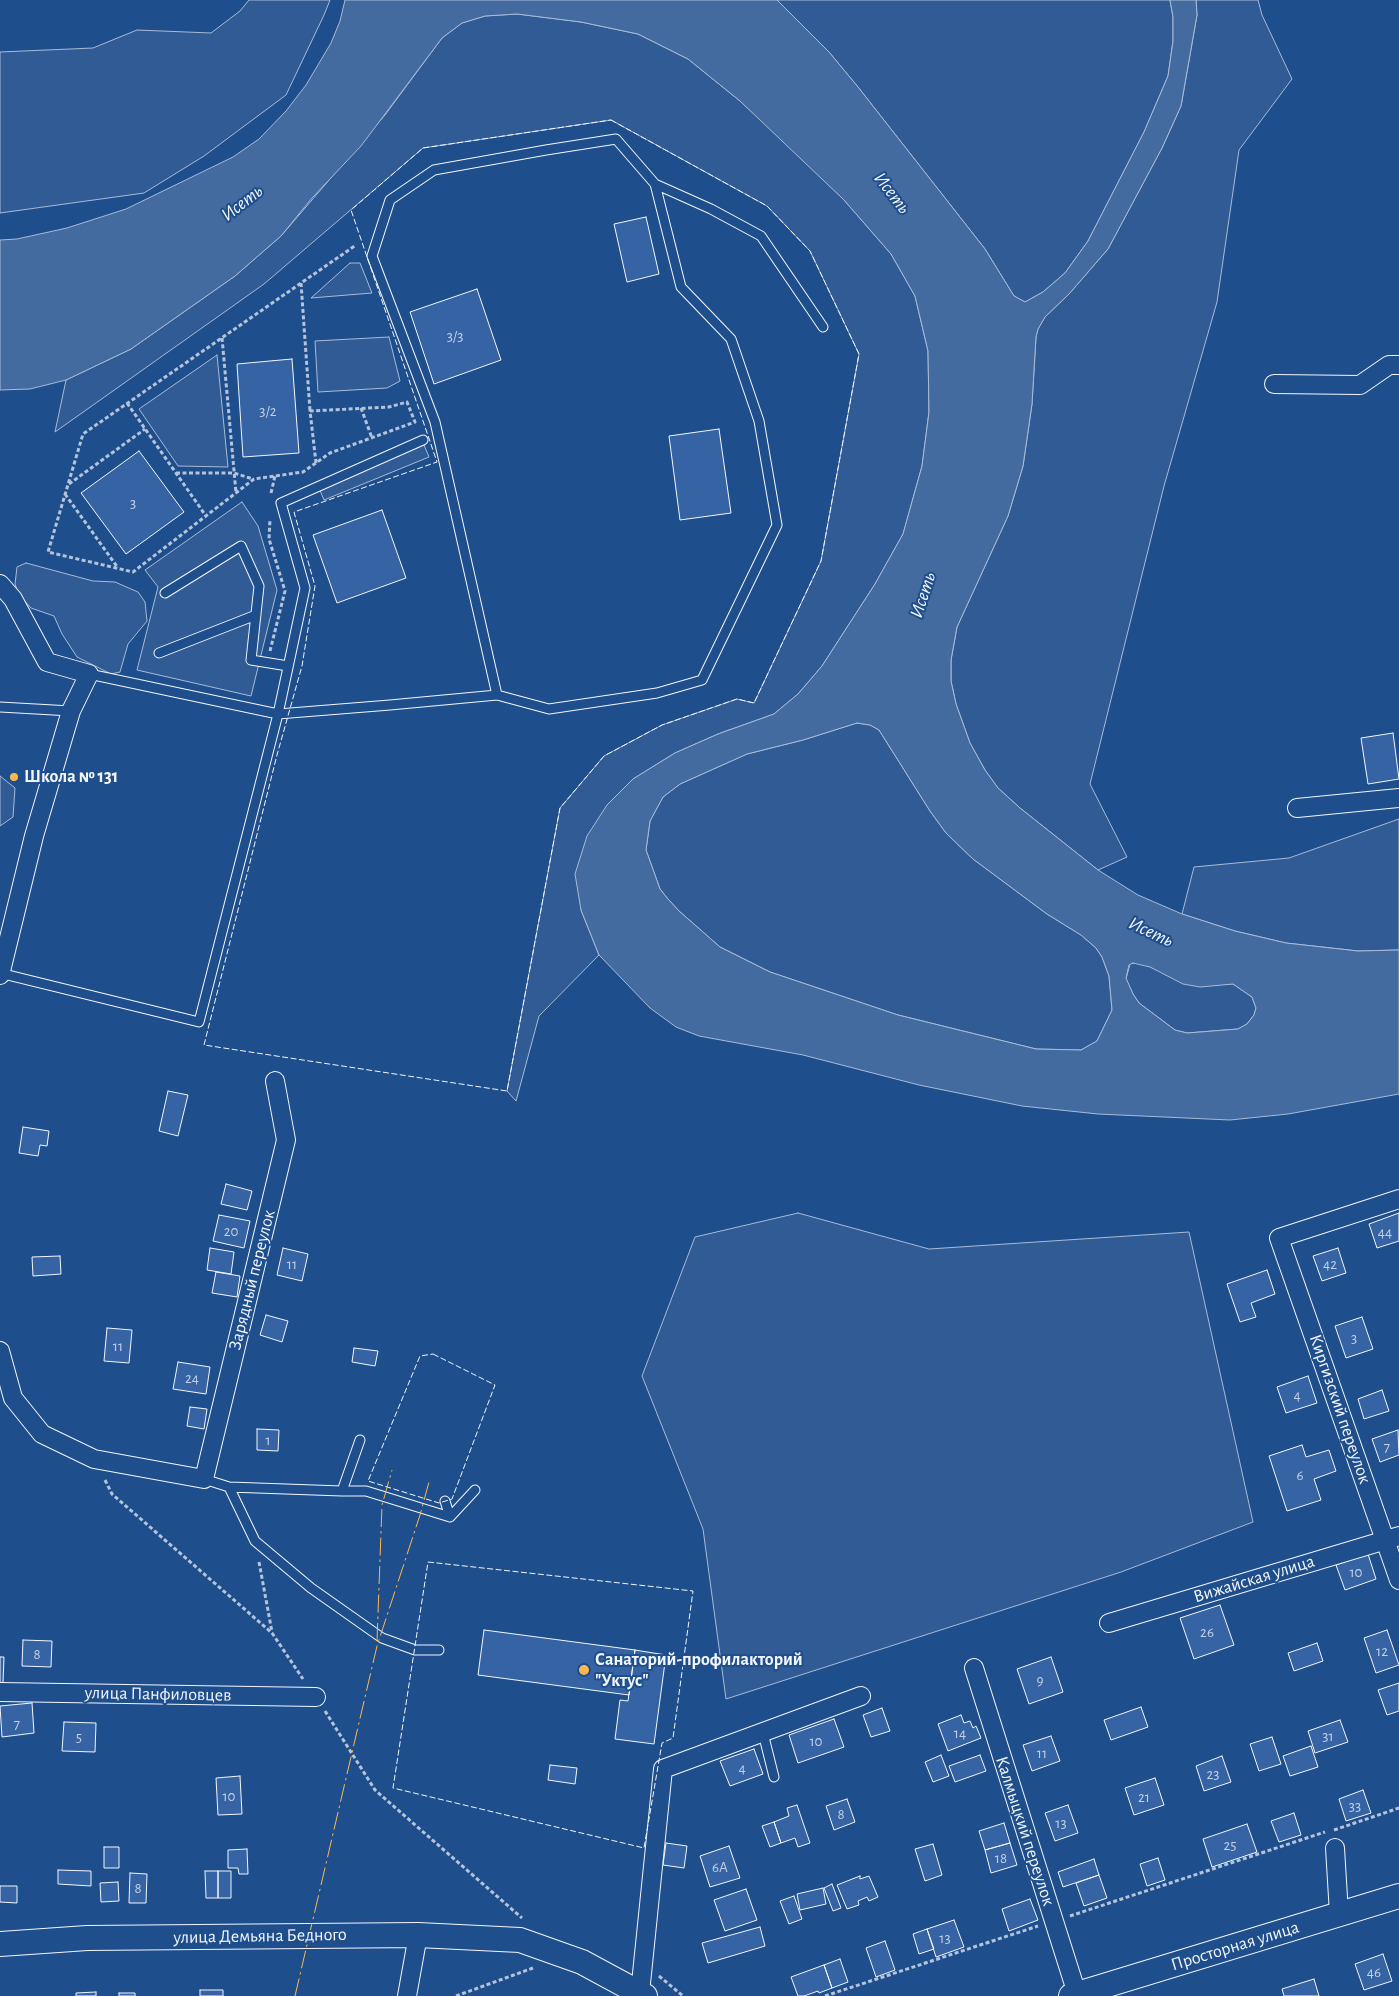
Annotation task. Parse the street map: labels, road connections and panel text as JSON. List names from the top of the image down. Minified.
{"streets":{"street":["Зарядный переулок","Киргизский переулок","Вижайская улица","улица Панфиловцев","Калмыцкий переулок","улица Демьяна Бедного","Просторная улица"]},"crossings":[["Киргизский переулок","Вижайская улица"],["Калмыцкий переулок","Просторная улица"]],"water":["Исеть"],"places":["Школа № 131","Санаторий-профилакторий \"Уктус\""],"house_numbers":["3/3","3/2","3","20","44","11","42","3","11","24","4","1","7","6","10","26","12","8","9","7","14","31","5","10","11","4","23","10","21","33","8","13","25","18","6А","8","13","46"]}
